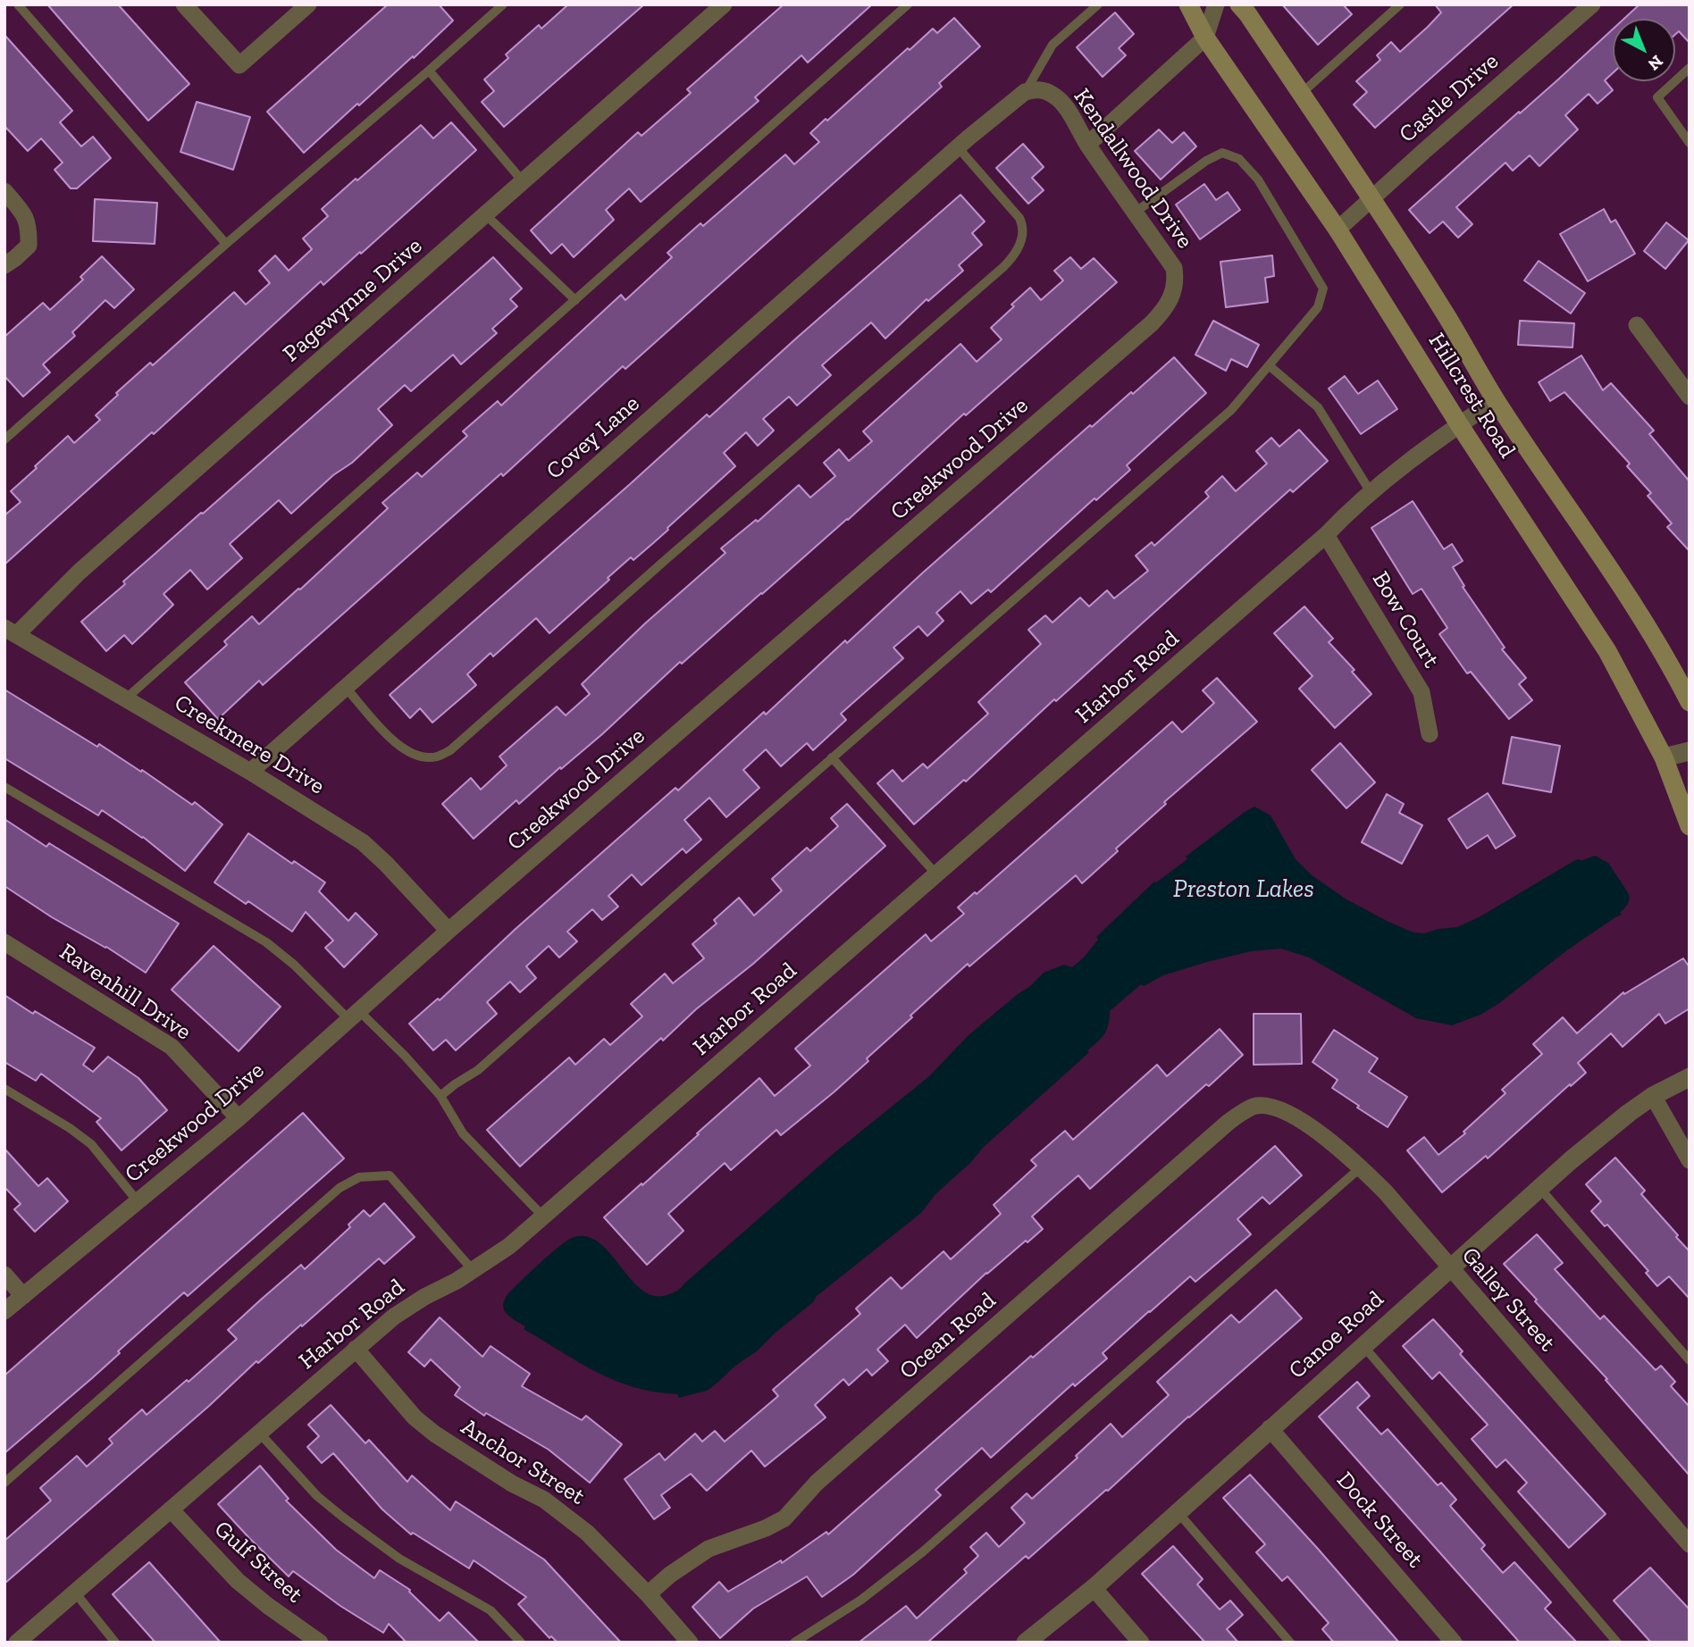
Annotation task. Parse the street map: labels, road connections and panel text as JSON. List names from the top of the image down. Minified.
{"streets":{"main road":["Hillcrest Road"],"street":["Castle Drive","Kendallwood Drive","Pagewynne Drive","Covey Lane","Creekwood Drive","Bow Court","Harbor Road","Creekmere Drive","Ravenhill Drive","Galley Street","Canoe Road","Ocean Road","Anchor Street","Dock Street","Gulf Street"]},"crossings":[["Castle Drive","Hillcrest Road"],["Kendallwood Drive","Creekwood Drive"],["Pagewynne Drive","Creekmere Drive"],["Hillcrest Road","Harbor Road"],["Covey Lane","Creekmere Drive"],["Creekwood Drive","Creekmere Drive"],["Creekwood Drive","Ravenhill Drive"],["Bow Court","Harbor Road"],["Harbor Road","Anchor Street"],["Harbor Road","Gulf Street"],["Galley Street","Canoe Road"],["Galley Street","Ocean Road"],["Canoe Road","Dock Street"],["Ocean Road","Anchor Street"]],"water":["Preston Lakes"],"north":"bottom right"}
